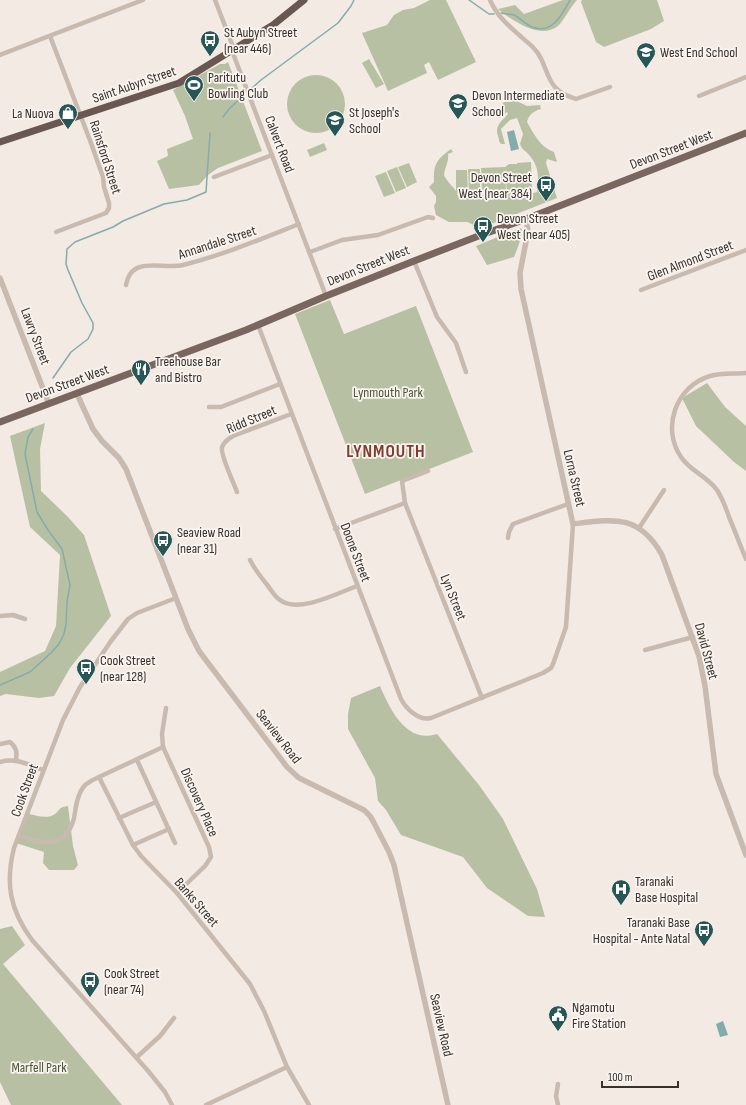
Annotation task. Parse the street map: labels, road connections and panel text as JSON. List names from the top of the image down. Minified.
{"streets":{"highway":["Saint Aubyn Street"],"main road":["Devon Street West"],"street":["Calvert Road","Rainsford Street","Annandale Street","Glen Almond Street","Lawry Street","Ridd Street","Lorna Street","Doone Street","Lyn Street","David Street","Seaview Road","Cook Street","Discovery Place","Banks Street"]},"crossings":[["Saint Aubyn Street","Calvert Road"],["Saint Aubyn Street","Rainsford Street"],["Calvert Road","Devon Street West"],["Calvert Road","Annandale Street"],["Devon Street West","Lawry Street"],["Devon Street West","Lorna Street"],["Devon Street West","Doone Street"],["Devon Street West","Seaview Road"],["Ridd Street","Doone Street"],["Lorna Street","Doone Street"],["Lorna Street","Lyn Street"],["Lorna Street","David Street"],["Doone Street","Lyn Street"],["Seaview Road","Cook Street"],["Discovery Place","Banks Street"]],"districts":["LYNMOUTH"],"parks":["Lynmouth Park","Marfell Park"],"places":{"bus stop":["St Aubyn Street (near 446)","Devon Street West (near 384)","Devon Street West (near 405)","Seaview Road (near 31)","Cook Street (near 128)","Taranaki Base Hospital - Ante Natal","Cook Street (near 74)"],"school or university":["West End School","Devon Intermediate School","St Joseph's School"],"sports":["Paritutu Bowling Club"],"shop":["La Nuova"],"restaurant":["Treehouse Bar and Bistro"],"hospital":["Taranaki Base Hospital"],"public building":["Ngamotu Fire Station"]},"scale_bar":"100 m"}
